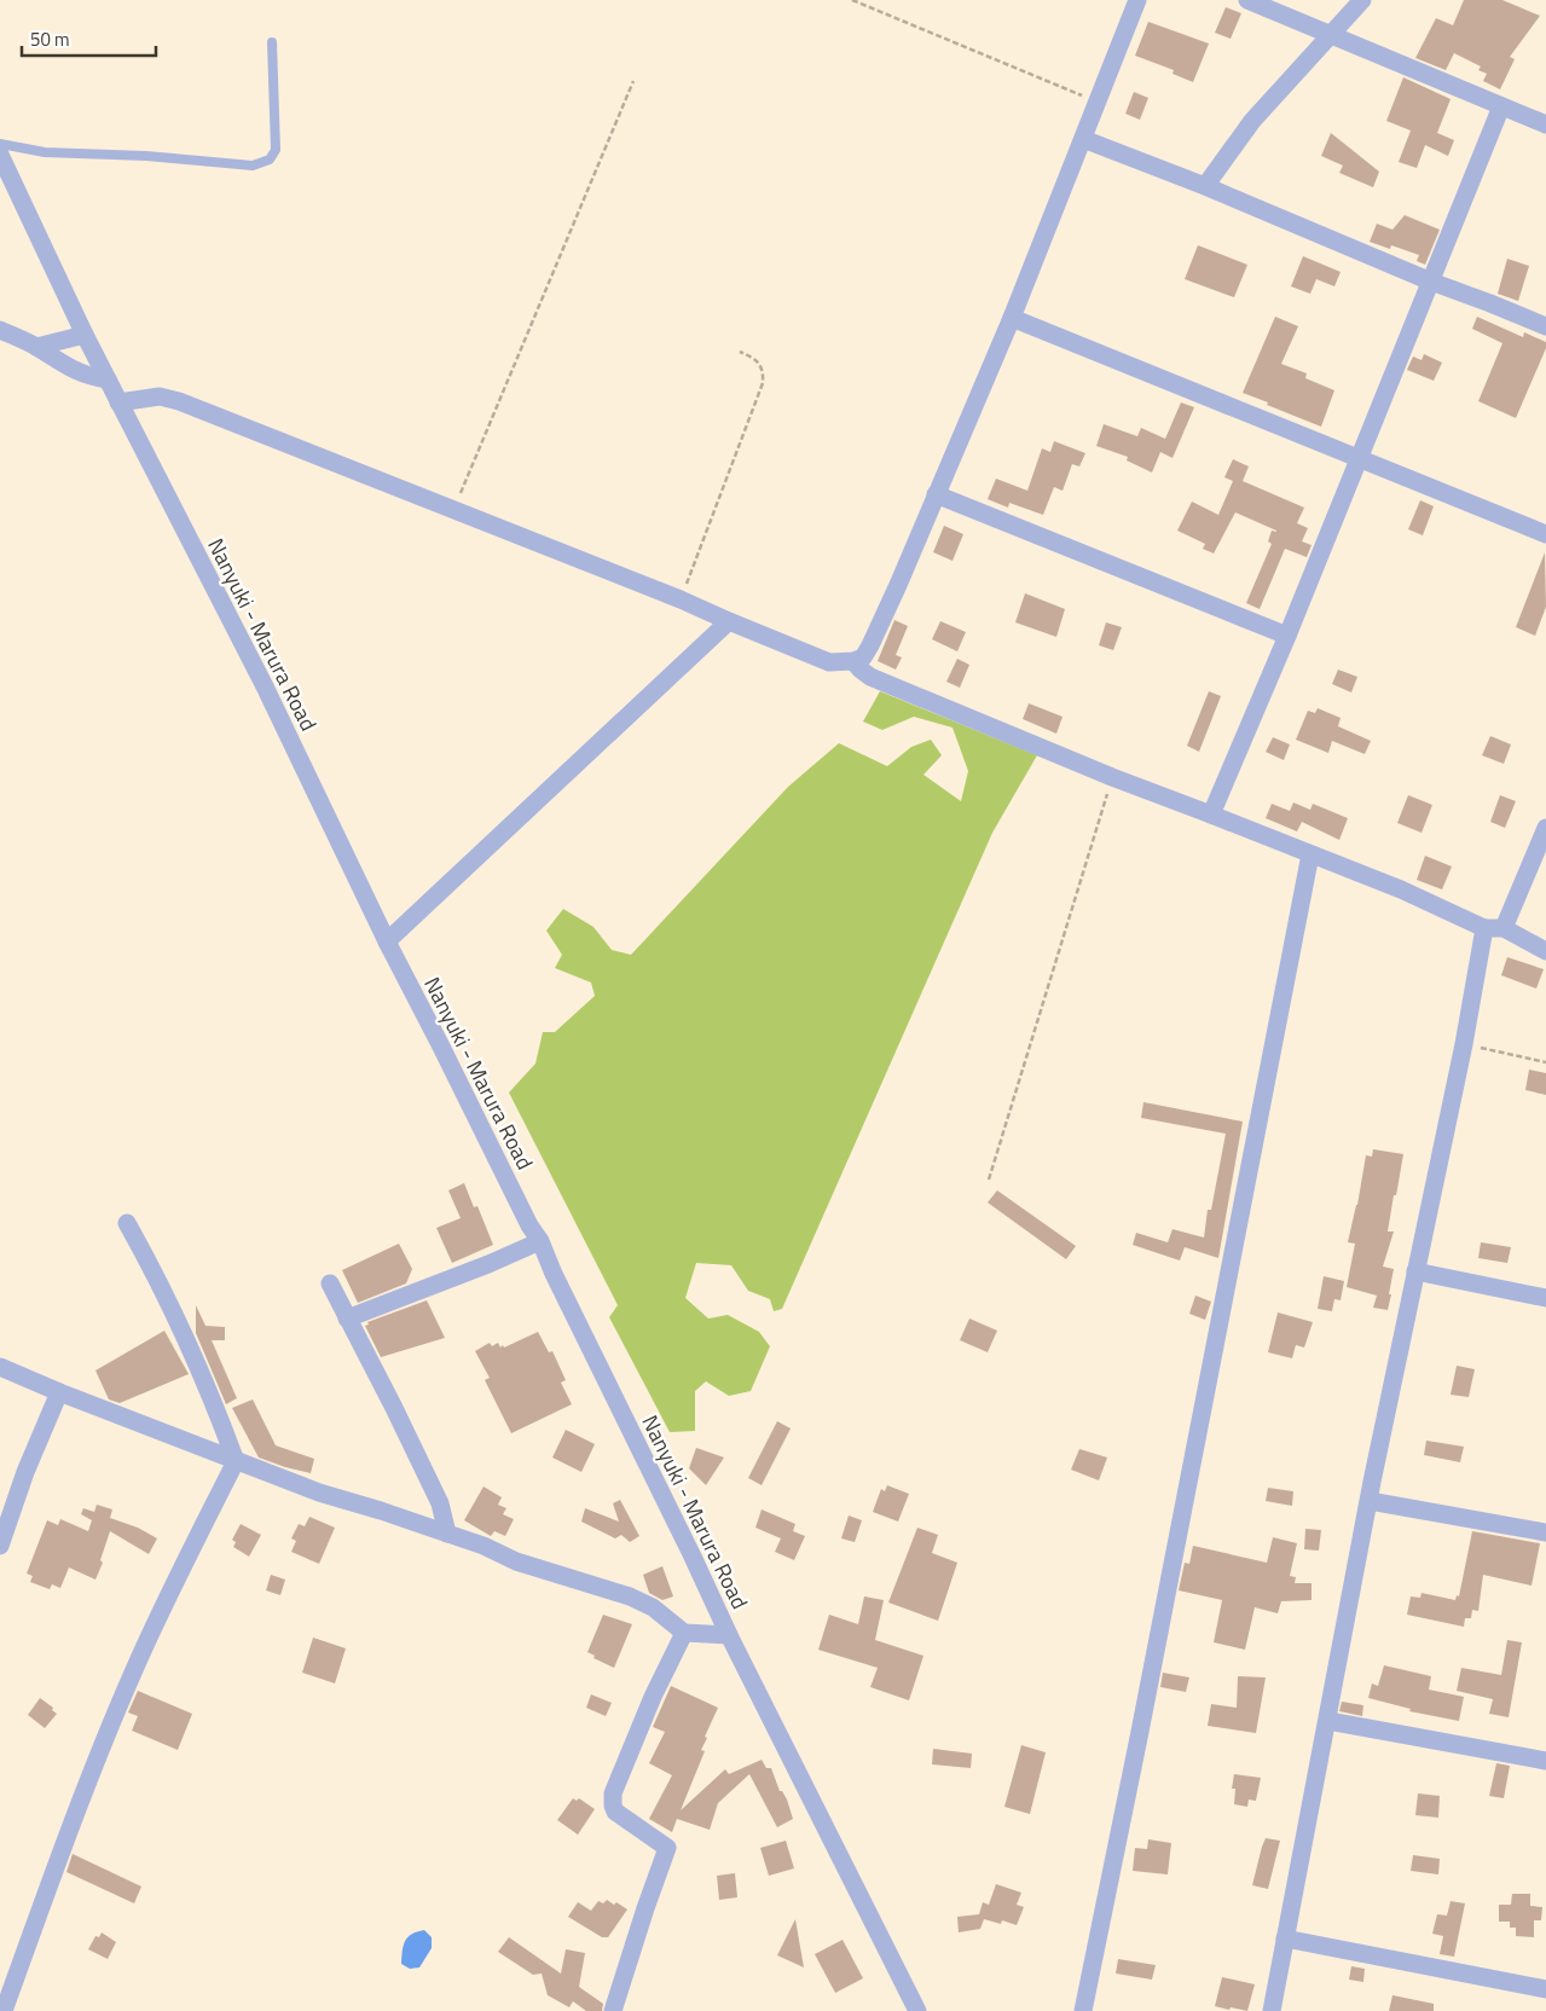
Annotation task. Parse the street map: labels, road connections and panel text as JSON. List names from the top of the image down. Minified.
{"streets":{"street":["Nanyuki - Marura Road"]},"scale_bar":"50 m"}
